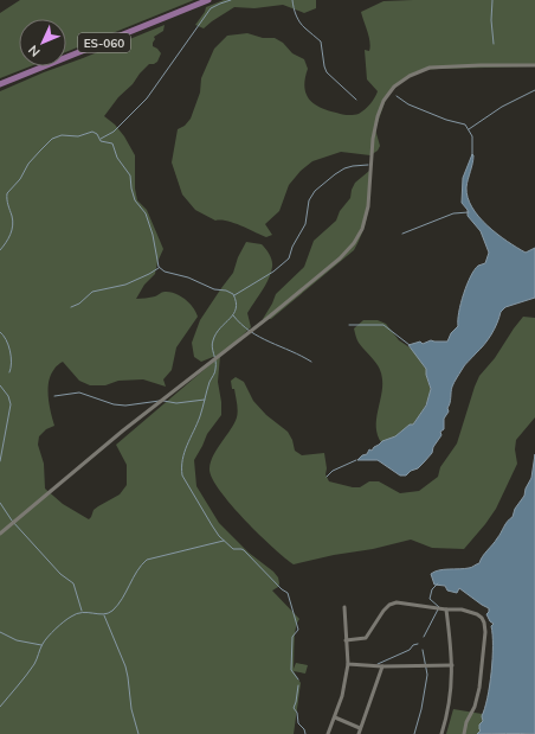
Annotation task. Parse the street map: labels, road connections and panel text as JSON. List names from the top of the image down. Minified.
{"streets":{"main road":["ES-060"]},"north":"bottom left"}
